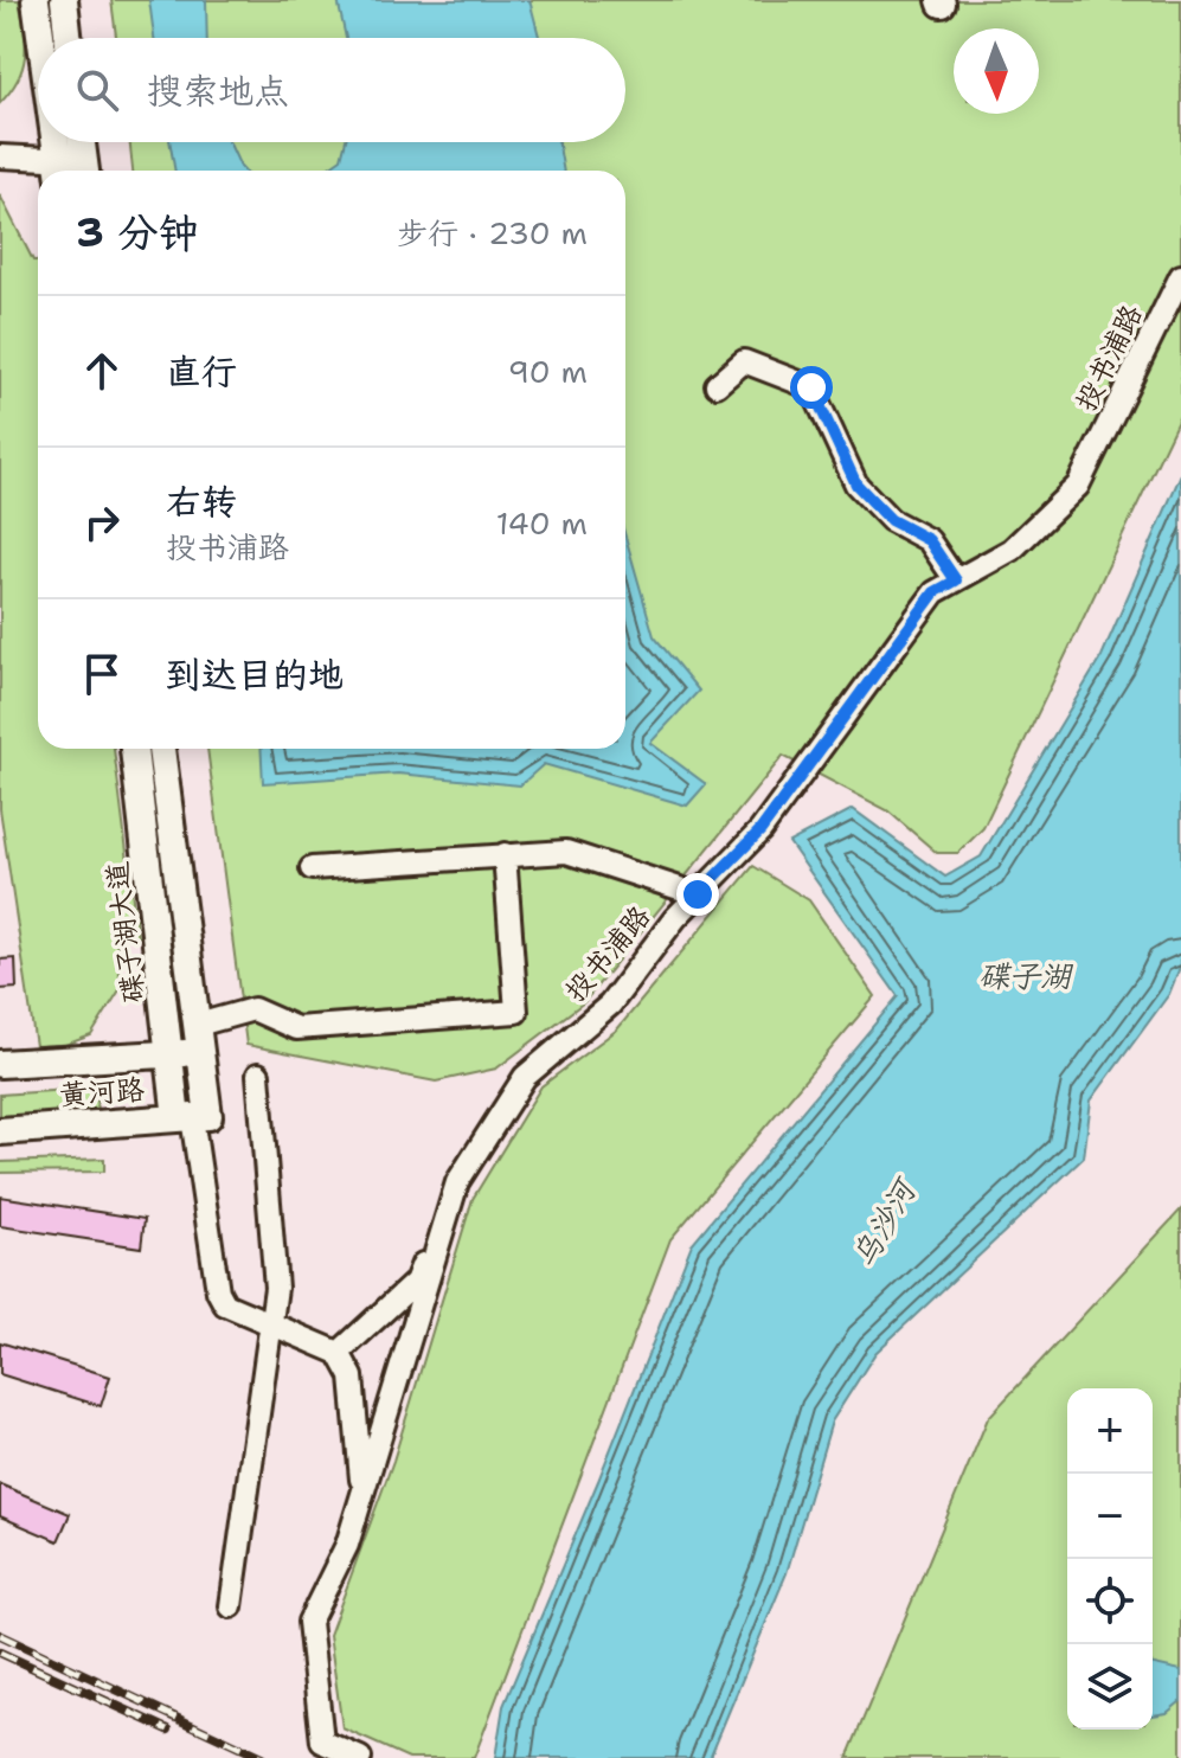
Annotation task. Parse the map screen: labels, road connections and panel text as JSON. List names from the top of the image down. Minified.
{"streets":{"main road":["碟子湖大道","黄河路"],"street":["投书浦路"]},"crossings":[["碟子湖大道","黄河路"]],"water":["碟子湖","乌沙河"],"north":"bottom","page":{"search":"搜索地点","heading":["3 分钟","步行 · 230 m"],"list":[["直行","90 m"],["右转","投书浦路","140 m"],"到达目的地"],"map_buttons":["+","−"]}}
